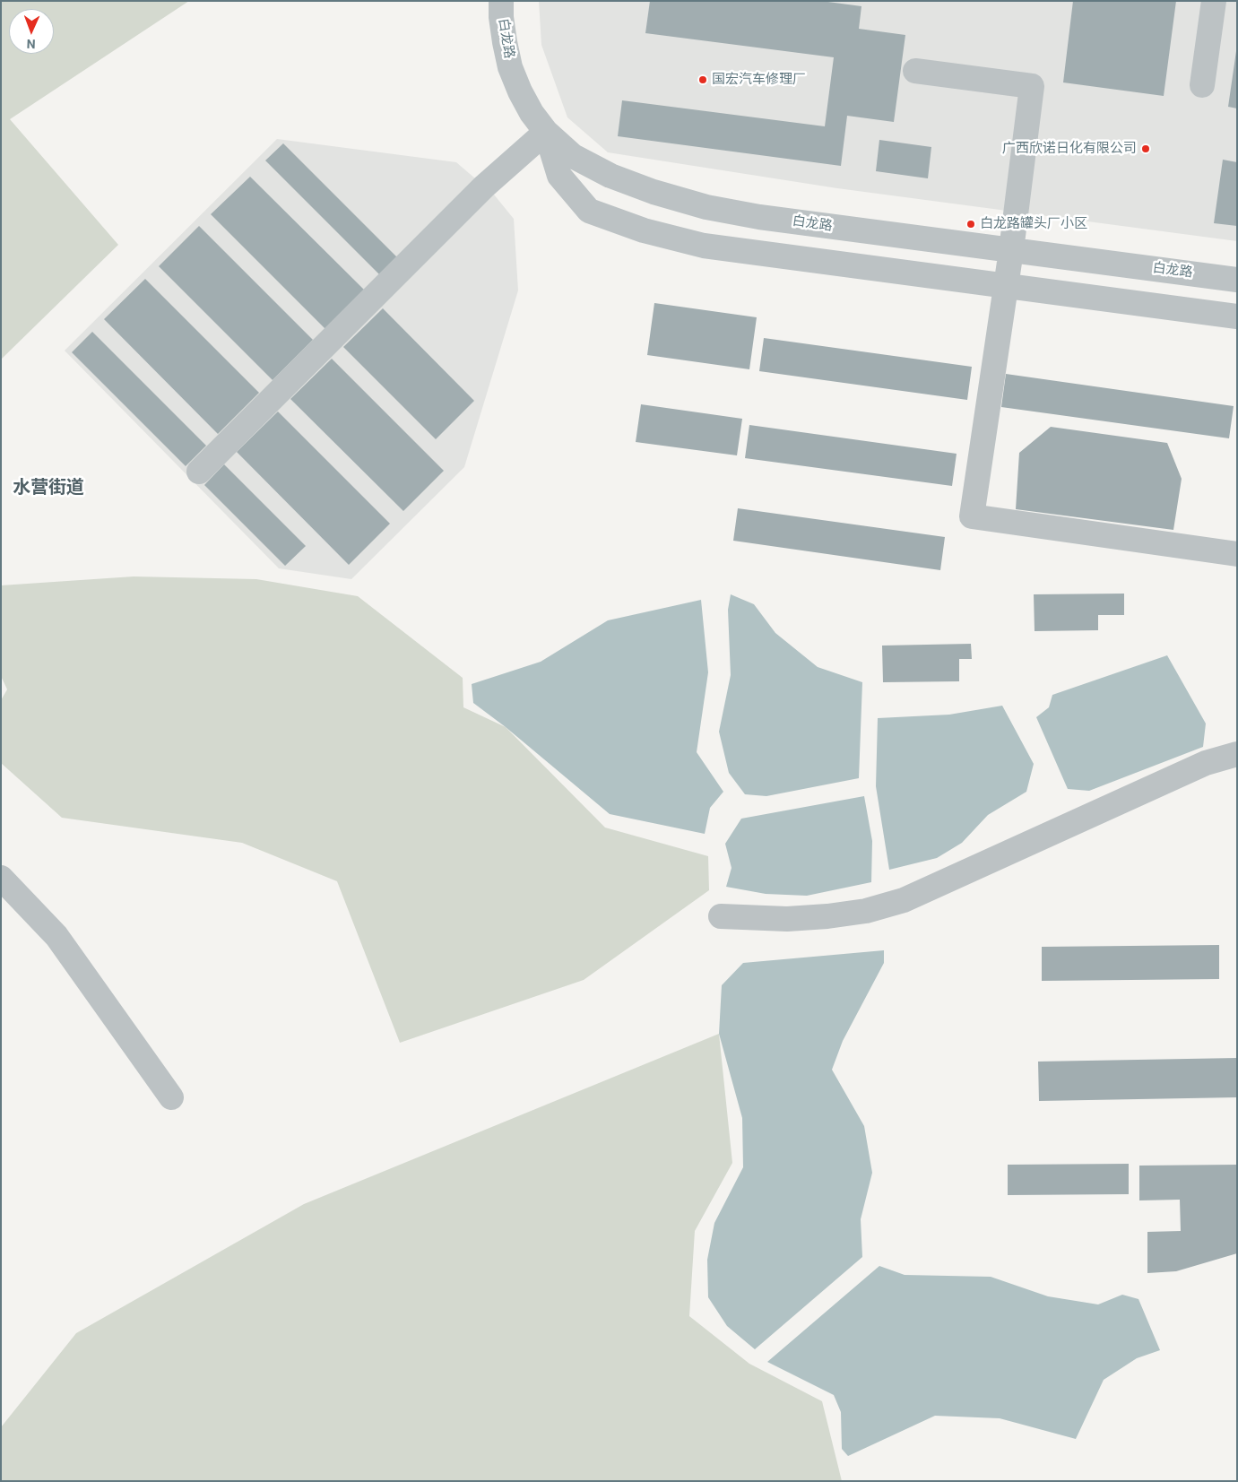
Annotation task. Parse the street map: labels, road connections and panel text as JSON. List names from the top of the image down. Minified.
{"streets":{"street":["白龙路"]},"districts":["水营街道"],"places":["国宏汽车修理厂","广西欣诺日化有限公司","白龙路罐头厂小区"],"north":"bottom"}
